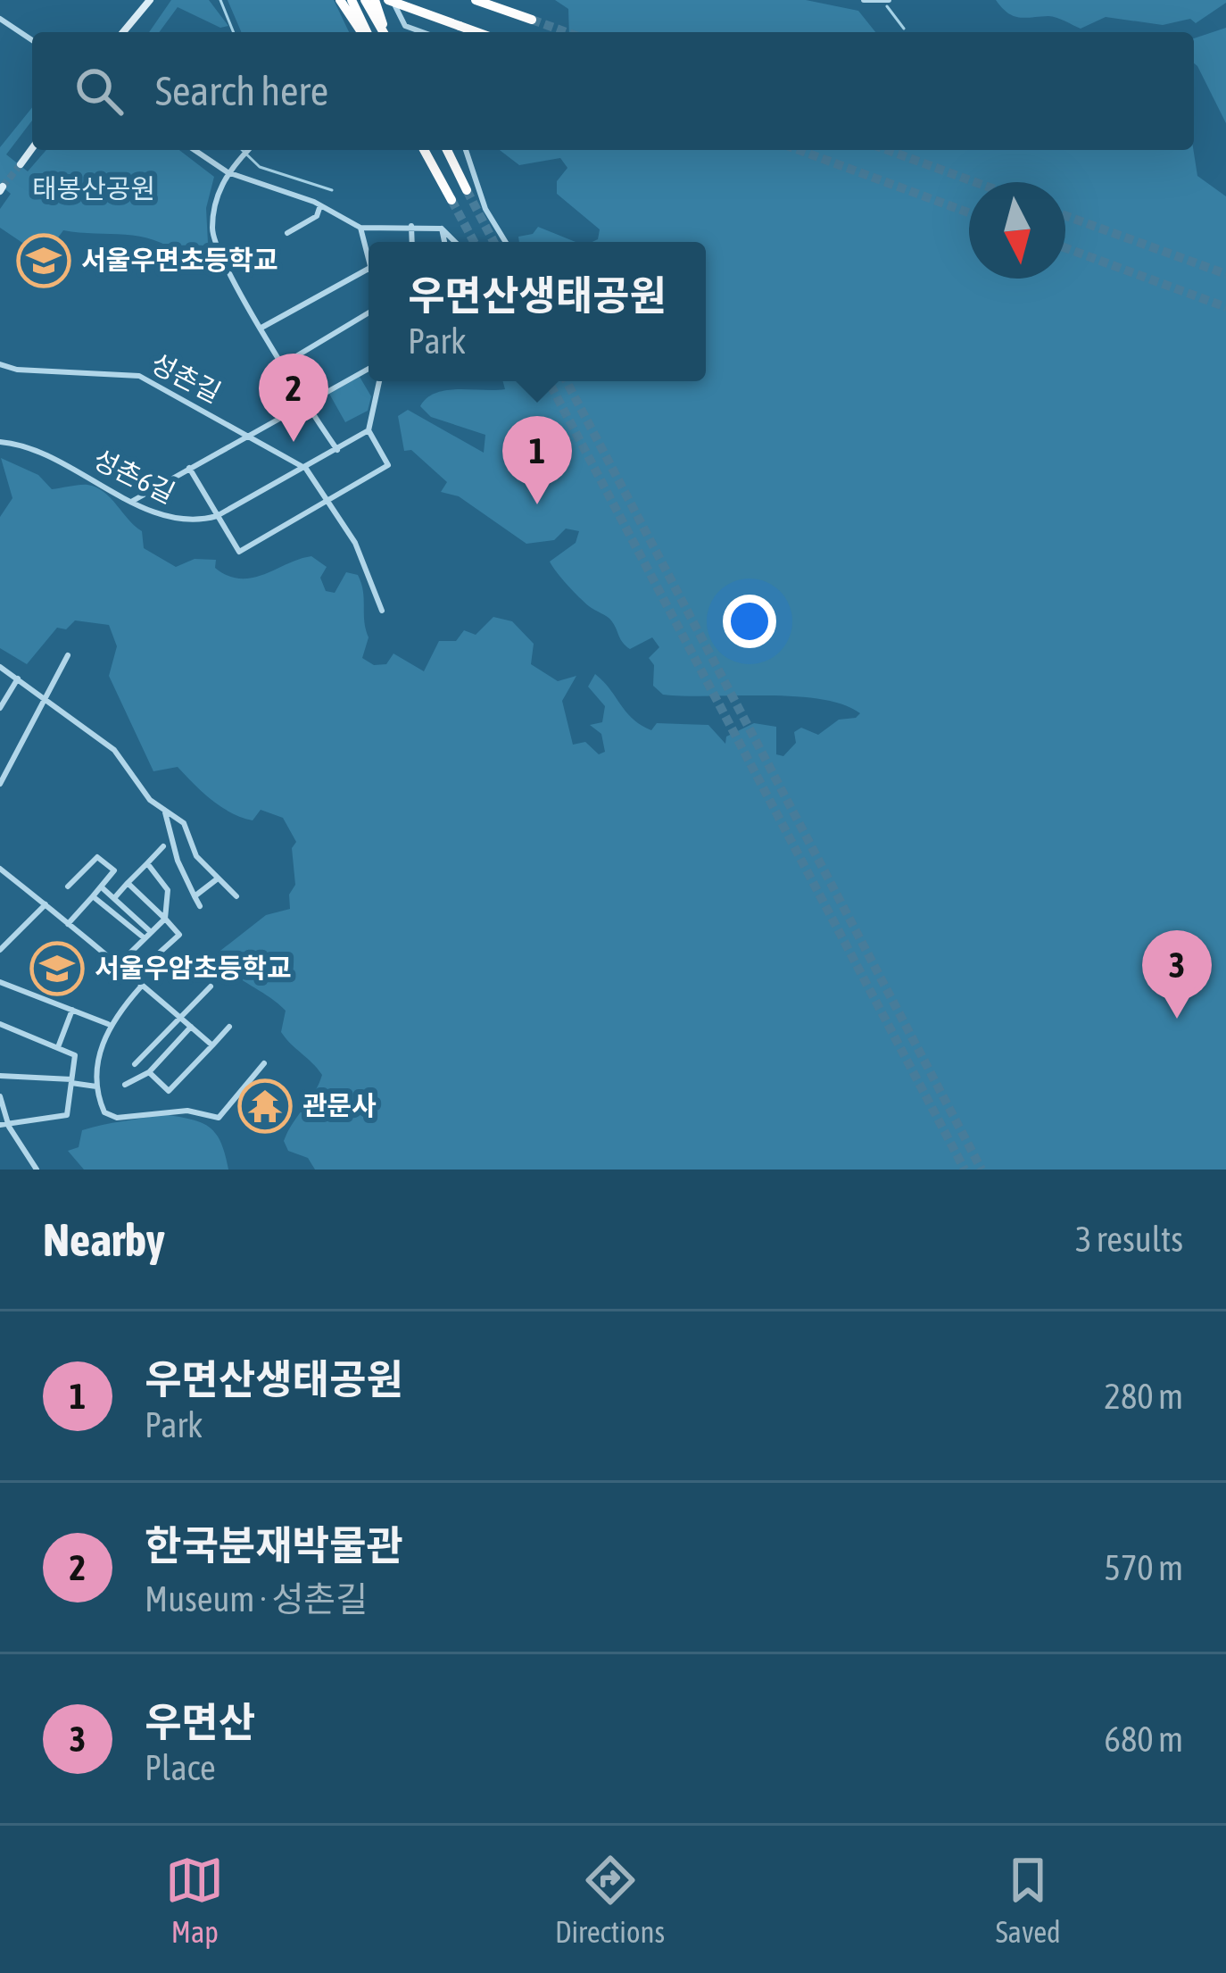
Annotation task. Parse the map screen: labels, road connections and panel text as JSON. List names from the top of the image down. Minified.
{"streets":{"street":["성촌길","성촌6길"]},"crossings":[["성촌길","성촌6길"]],"parks":["태봉산공원"],"places":{"school or university":["서울우면초등학교","서울우암초등학교"],"temple":["관문사"]},"north":"bottom","page":{"search":"Search here","popup":["우면산생태공원","Park"],"pins":["2","1","3"],"heading":["Nearby","3 results"],"list":[{"mark":"1","name":"우면산생태공원","note":"Park","value":"280 m"},{"mark":"2","name":"한국분재박물관","note":"Museum · 성촌길","value":"570 m"},{"mark":"3","name":"우면산","note":"Place","value":"680 m"}],"nav":["Map","Directions","Saved"]}}
